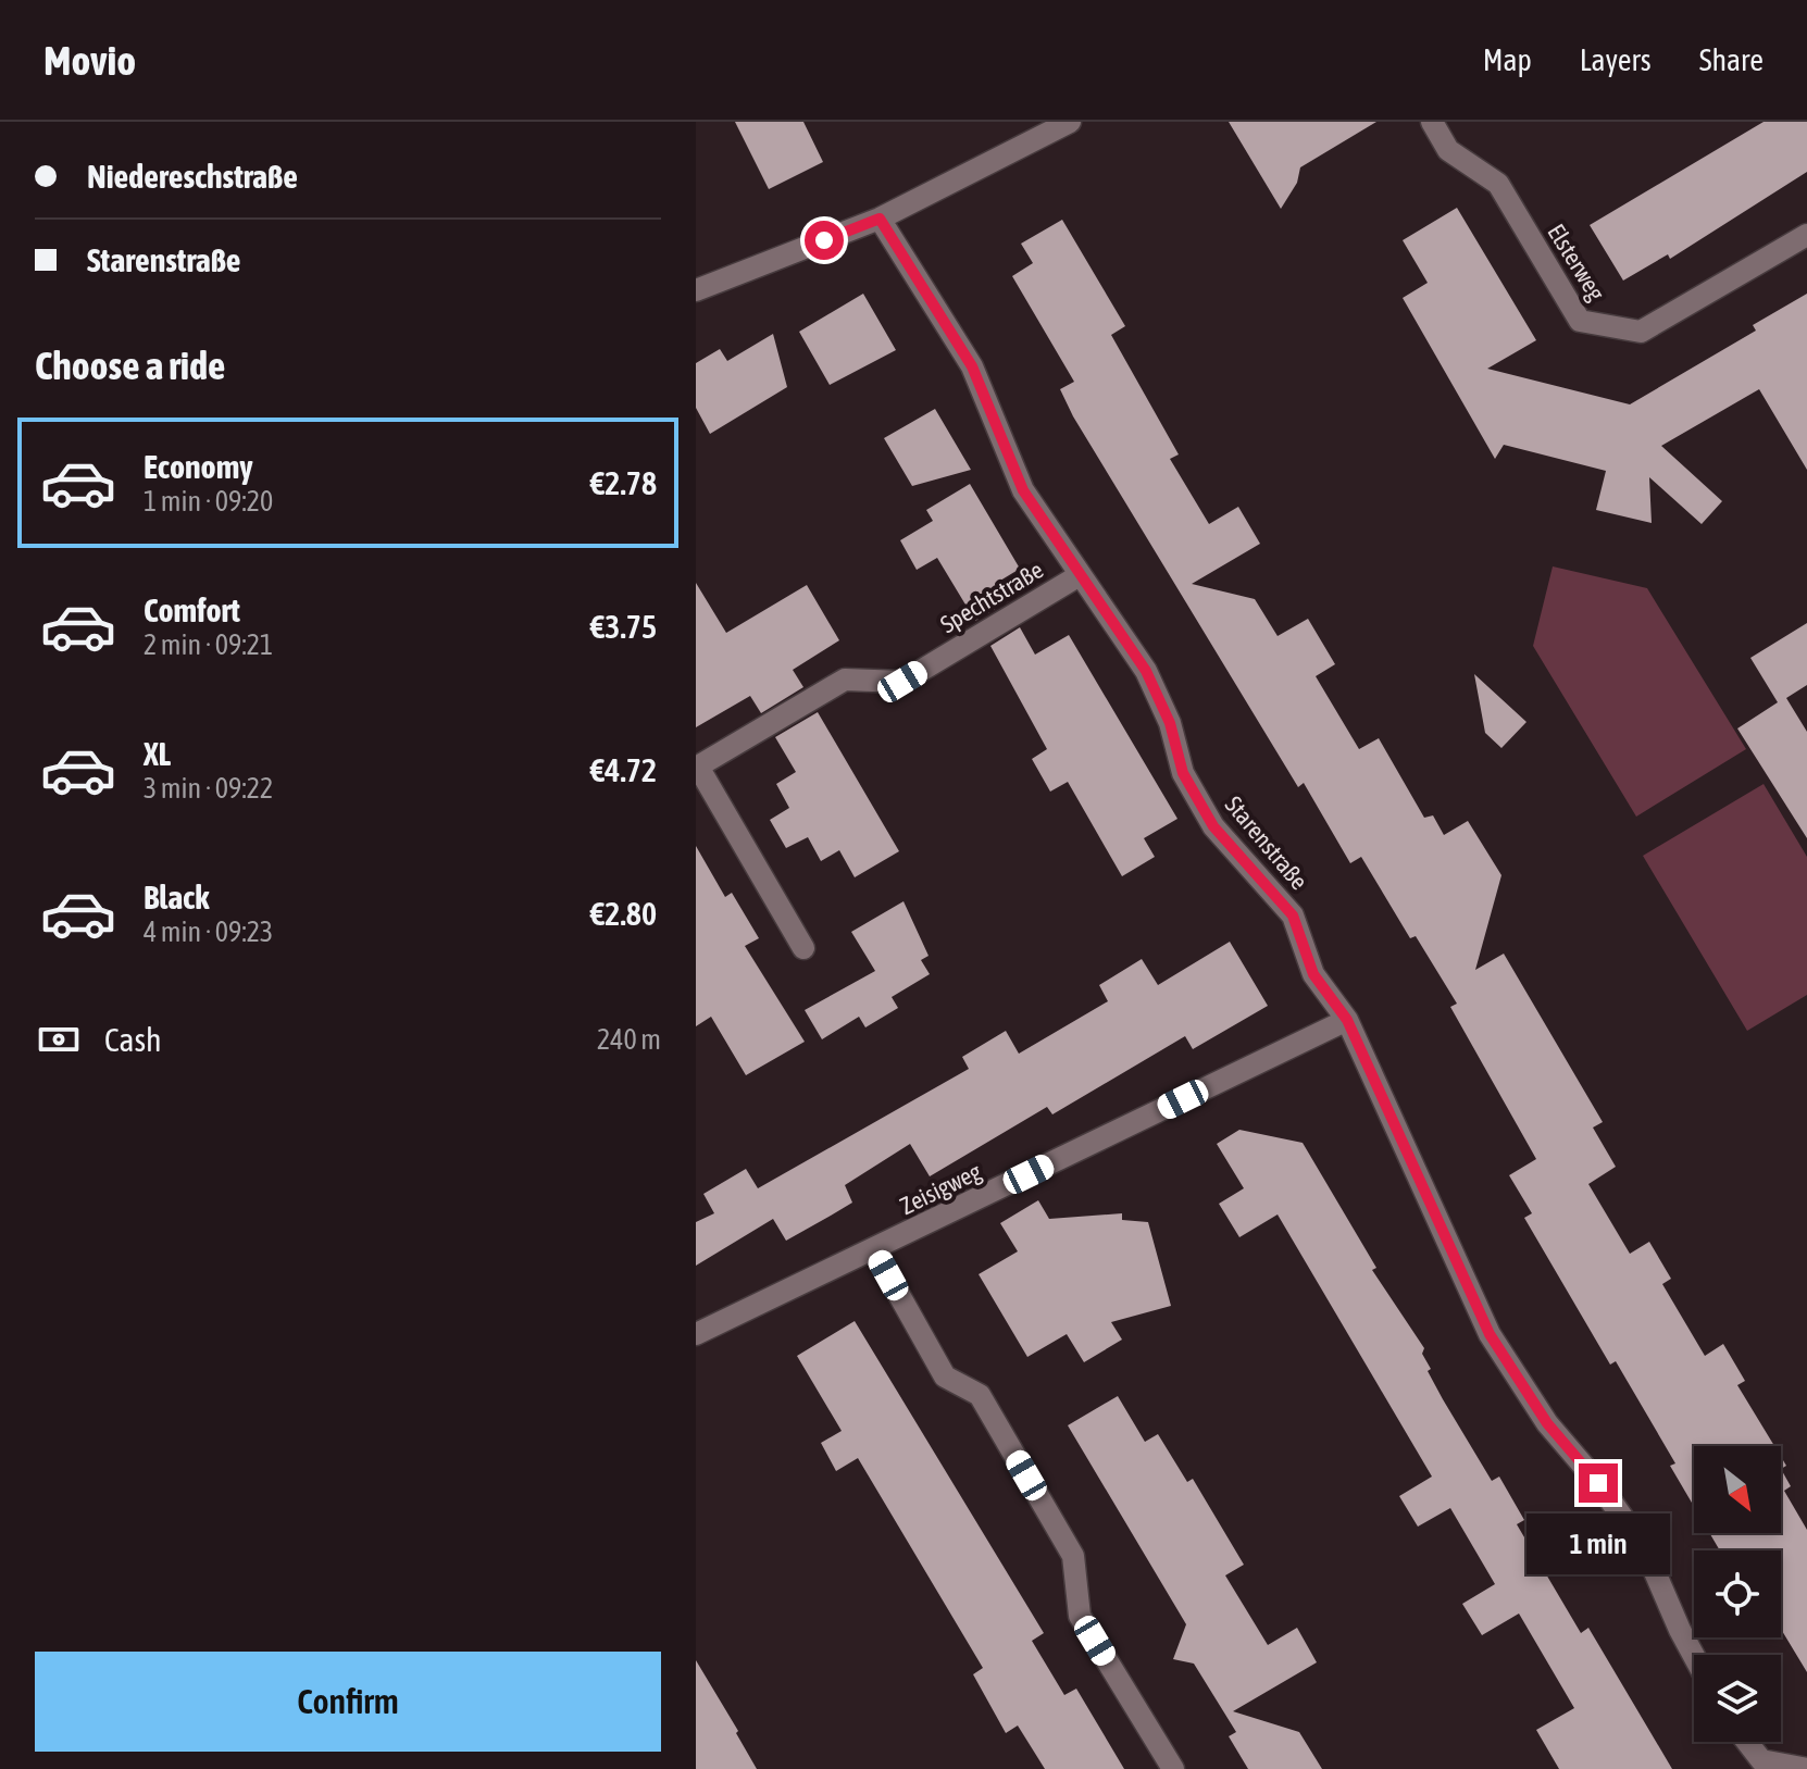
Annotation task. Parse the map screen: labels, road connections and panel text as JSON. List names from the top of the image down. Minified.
{"streets":{"street":["Elsterweg","Spechtstraße","Starenstraße","Zeisigweg"]},"crossings":[["Spechtstraße","Starenstraße"],["Starenstraße","Zeisigweg"]],"north":"bottom right","page":{"header":"Movio","nav":["Map","Layers","Share"],"banner":["Niedereschstraße","Starenstraße"],"heading":"Choose a ride","list":[{"name":"Economy","note":"1 min · 09:20","value":"€2.78"},{"name":"Comfort","note":"2 min · 09:21","value":"€3.75"},{"name":"XL","note":"3 min · 09:22","value":"€4.72"},{"name":"Black","note":"4 min · 09:23","value":"€2.80"}],"pay":["Cash","240 m"],"bubble":"1 min","buttons":"Confirm"}}
